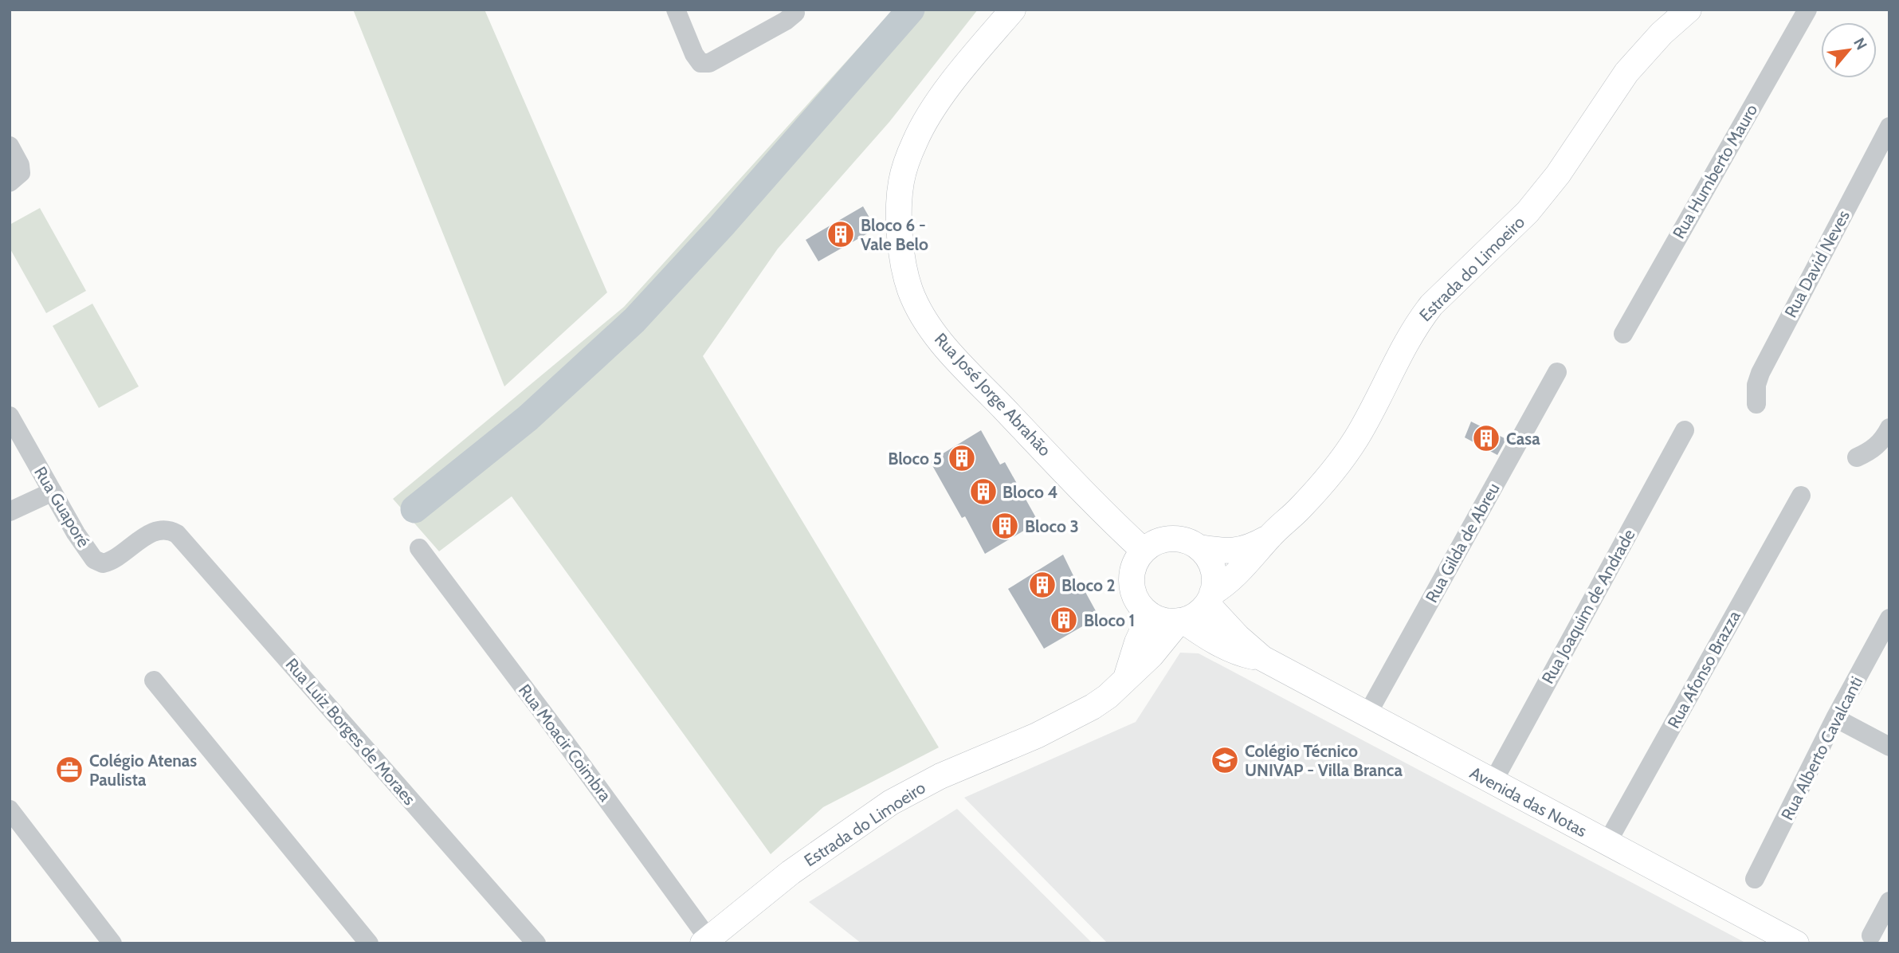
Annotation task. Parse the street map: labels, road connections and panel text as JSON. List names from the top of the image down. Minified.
{"streets":{"main road":["Estrada do Limoeiro","Rua José Jorge Abrahão","Avenida das Notas"],"street":["Rua Humberto Mauro","Rua David Neves","Rua Guaporé","Rua Gilda de Abreu","Rua Joaquim de Andrade","Rua Afonso Brazza","Rua Luiz Borges de Moraes","Rua Moacir Coimbra","Rua Alberto Cavalcanti"]},"crossings":[["Estrada do Limoeiro","Rua José Jorge Abrahão"],["Estrada do Limoeiro","Rua Moacir Coimbra"],["Estrada do Limoeiro","Avenida das Notas"],["Rua José Jorge Abrahão","Avenida das Notas"],["Rua Guaporé","Rua Luiz Borges de Moraes"],["Rua Gilda de Abreu","Avenida das Notas"],["Rua Joaquim de Andrade","Avenida das Notas"],["Rua Afonso Brazza","Avenida das Notas"]],"places":{"building":["Bloco 6 - Vale Belo","Casa","Bloco 5","Bloco 4","Bloco 3","Bloco 2","Bloco 1"],"school or university":["Colégio Técnico UNIVAP - Villa Branca"],"office":["Colégio Atenas Paulista"]},"north":"top right"}
